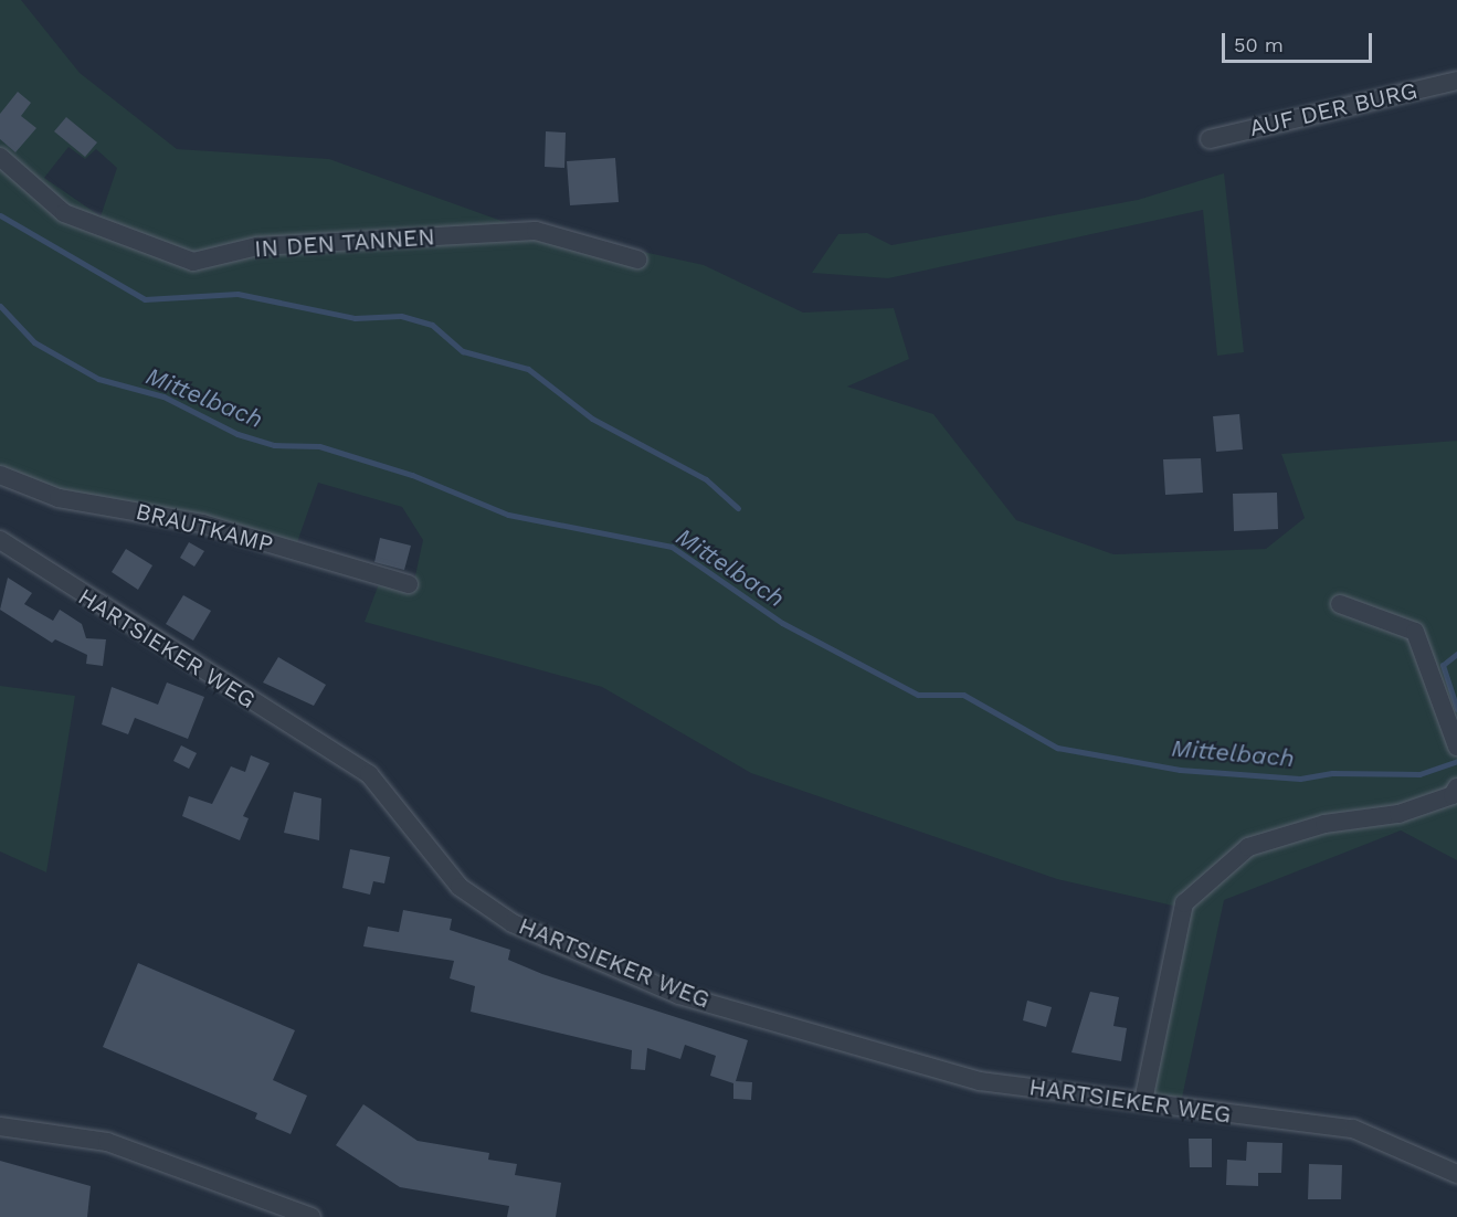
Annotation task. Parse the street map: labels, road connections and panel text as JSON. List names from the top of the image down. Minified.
{"streets":{"street":["AUF DER BURG","IN DEN TANNEN","BRAUTKAMP","HARTSIEKER WEG"]},"water":["Mittelbach"],"scale_bar":"50 m"}
